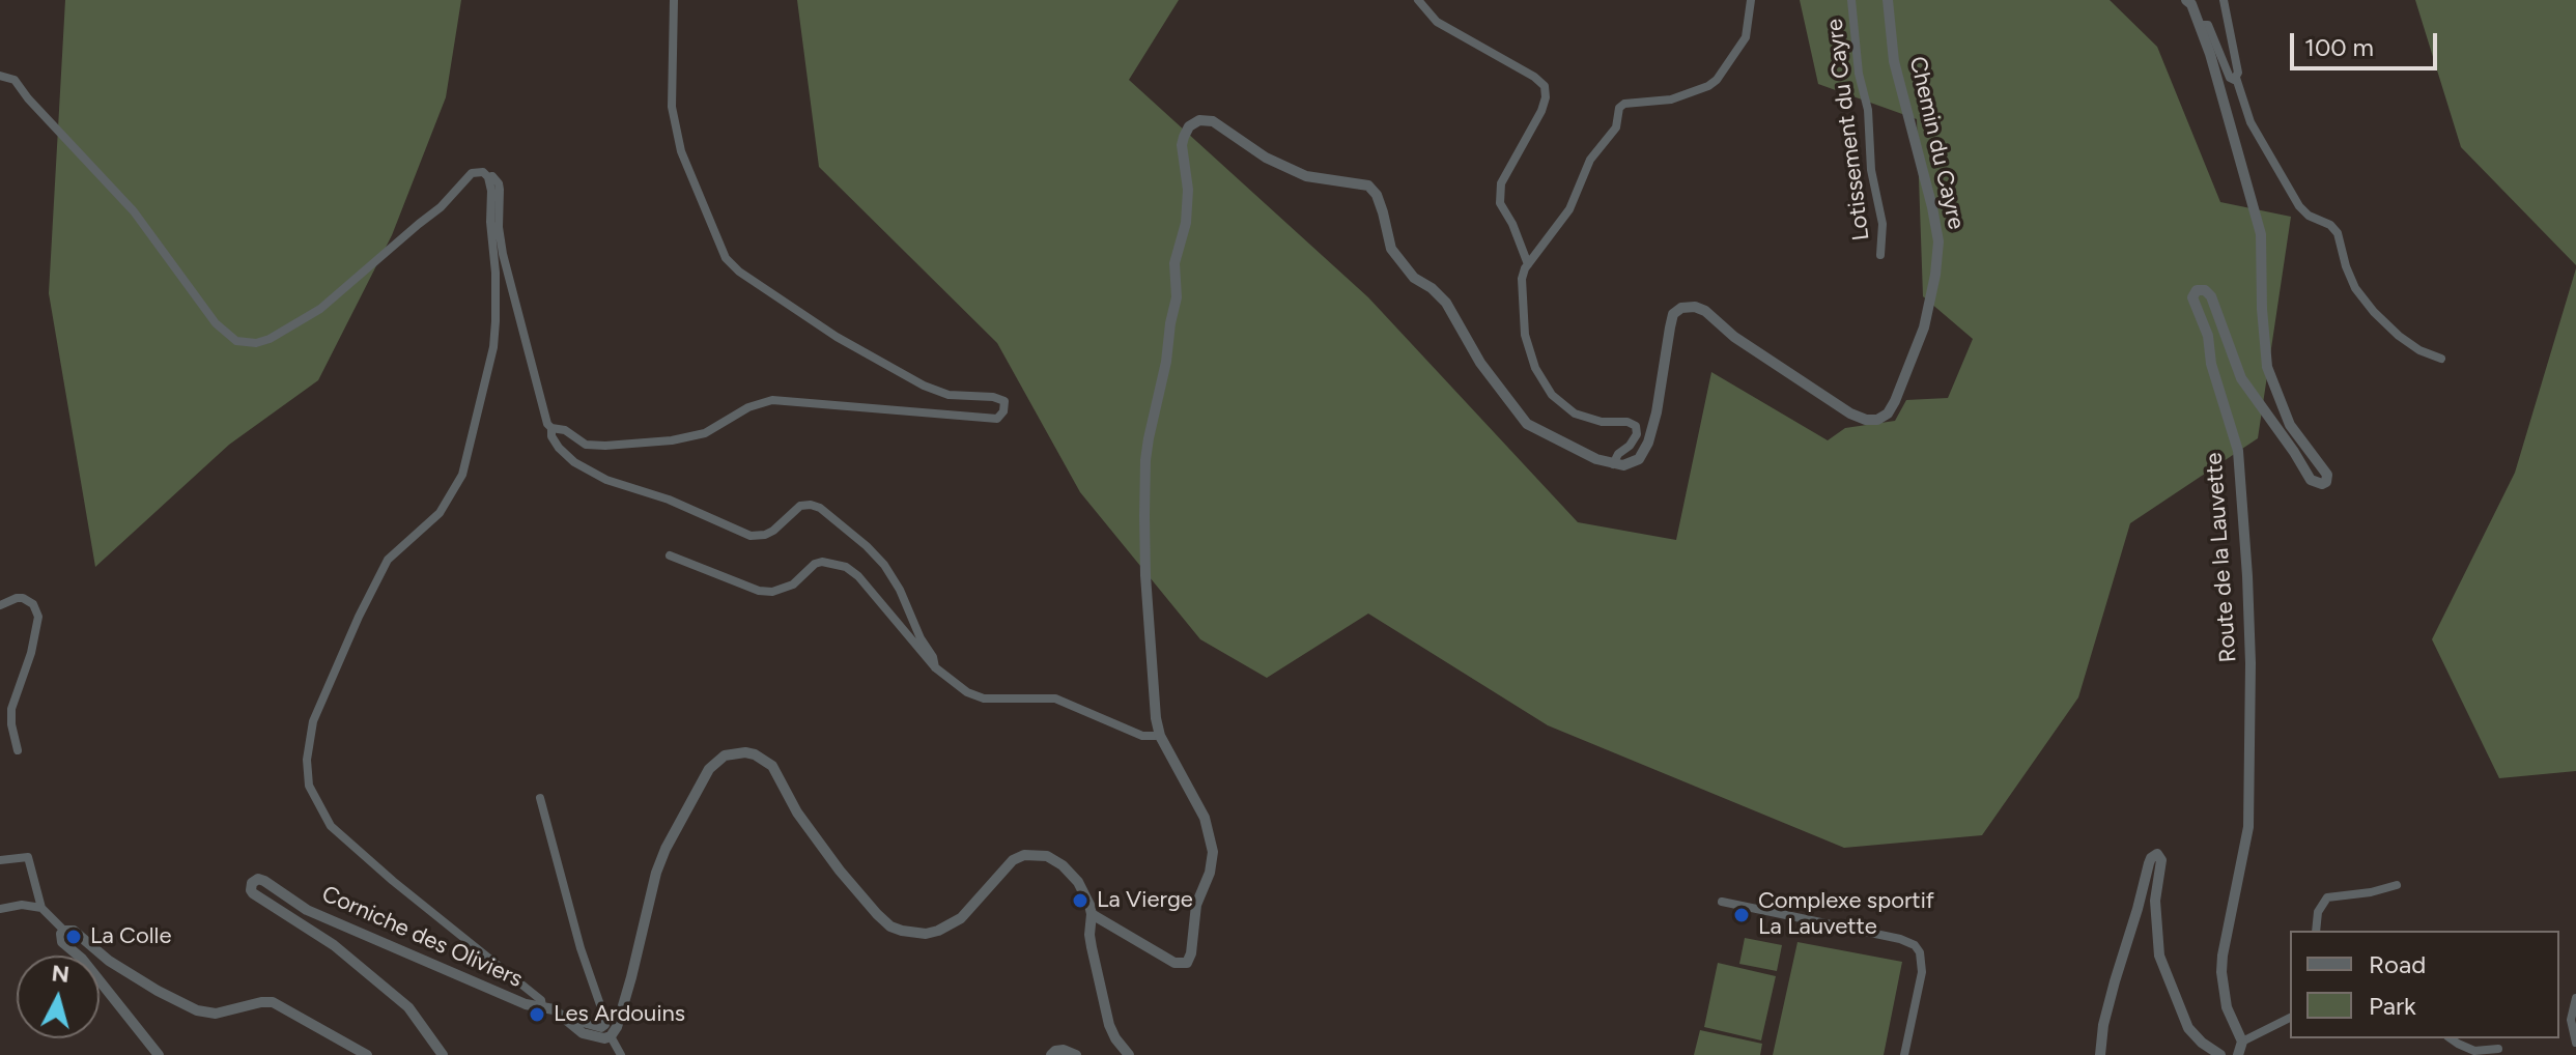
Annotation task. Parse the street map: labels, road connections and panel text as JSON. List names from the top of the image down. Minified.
{"streets":{"street":["Lotissement du Cayre","Chemin du Cayre","Route de la Lauvette","Corniche des Oliviers"]},"places":["La Vierge","Complexe sportif La Lauvette","La Colle","Les Ardouins"],"legend":["Road","Park"],"scale_bar":"100 m","north":"top"}
